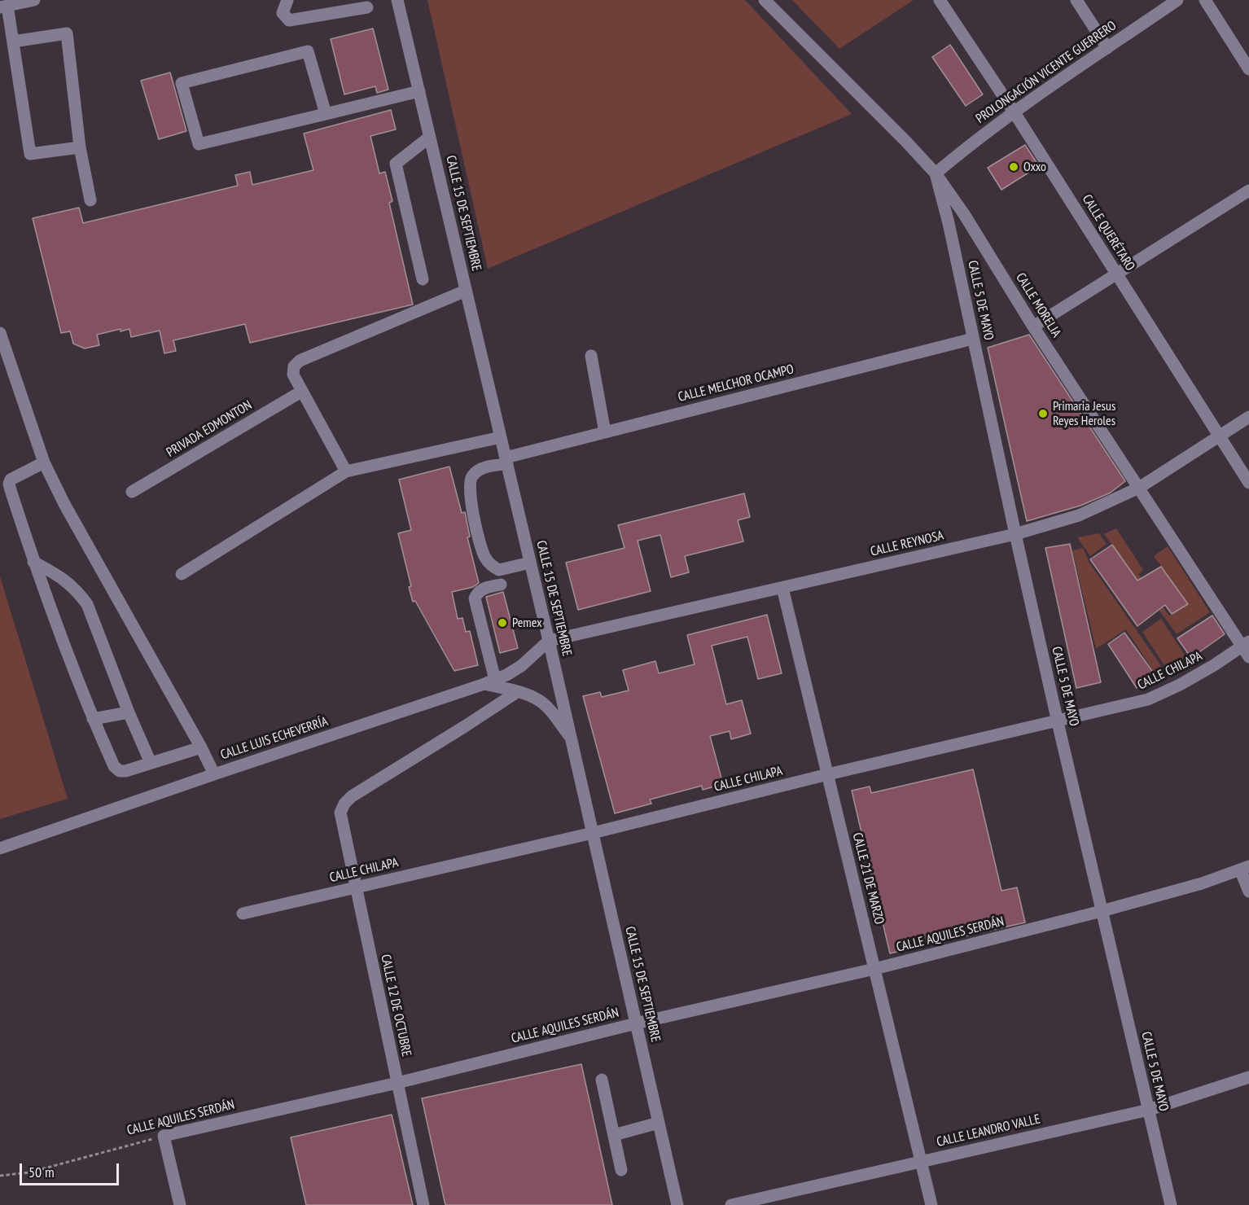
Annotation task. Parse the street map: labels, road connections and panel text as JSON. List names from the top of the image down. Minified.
{"streets":{"street":["PROLONGACIÓN VICENTE GUERRERO","CALLE 15 DE SEPTIEMBRE","CALLE QUERÉTARO","CALLE 5 DE MAYO","CALLE MORELIA","CALLE MELCHOR OCAMPO","PRIVADA EDMONTON","CALLE REYNOSA","CALLE CHILAPA","CALLE LUIS ECHEVERRÍA","CALLE 21 DE MARZO","CALLE AQUILES SERDÁN","CALLE 12 DE OCTUBRE","CALLE LEANDRO VALLE"]},"crossings":[["PROLONGACIÓN VICENTE GUERRERO","CALLE QUERÉTARO"],["PROLONGACIÓN VICENTE GUERRERO","CALLE 5 DE MAYO"],["PROLONGACIÓN VICENTE GUERRERO","CALLE MORELIA"],["CALLE 15 DE SEPTIEMBRE","CALLE MELCHOR OCAMPO"],["CALLE 15 DE SEPTIEMBRE","CALLE REYNOSA"],["CALLE 15 DE SEPTIEMBRE","CALLE CHILAPA"],["CALLE 15 DE SEPTIEMBRE","CALLE LUIS ECHEVERRÍA"],["CALLE 15 DE SEPTIEMBRE","CALLE AQUILES SERDÁN"],["CALLE QUERÉTARO","CALLE REYNOSA"],["CALLE 5 DE MAYO","CALLE MORELIA"],["CALLE 5 DE MAYO","CALLE MELCHOR OCAMPO"],["CALLE 5 DE MAYO","CALLE REYNOSA"],["CALLE 5 DE MAYO","CALLE CHILAPA"],["CALLE 5 DE MAYO","CALLE AQUILES SERDÁN"],["CALLE 5 DE MAYO","CALLE LEANDRO VALLE"],["CALLE MORELIA","CALLE REYNOSA"],["CALLE MORELIA","CALLE CHILAPA"],["CALLE REYNOSA","CALLE LUIS ECHEVERRÍA"],["CALLE REYNOSA","CALLE 21 DE MARZO"],["CALLE CHILAPA","CALLE 21 DE MARZO"],["CALLE CHILAPA","CALLE 12 DE OCTUBRE"],["CALLE 21 DE MARZO","CALLE AQUILES SERDÁN"],["CALLE 21 DE MARZO","CALLE LEANDRO VALLE"],["CALLE AQUILES SERDÁN","CALLE 12 DE OCTUBRE"]],"places":["Oxxo","Primaria Jesus Reyes Heroles","Pemex"],"scale_bar":"50 m"}
